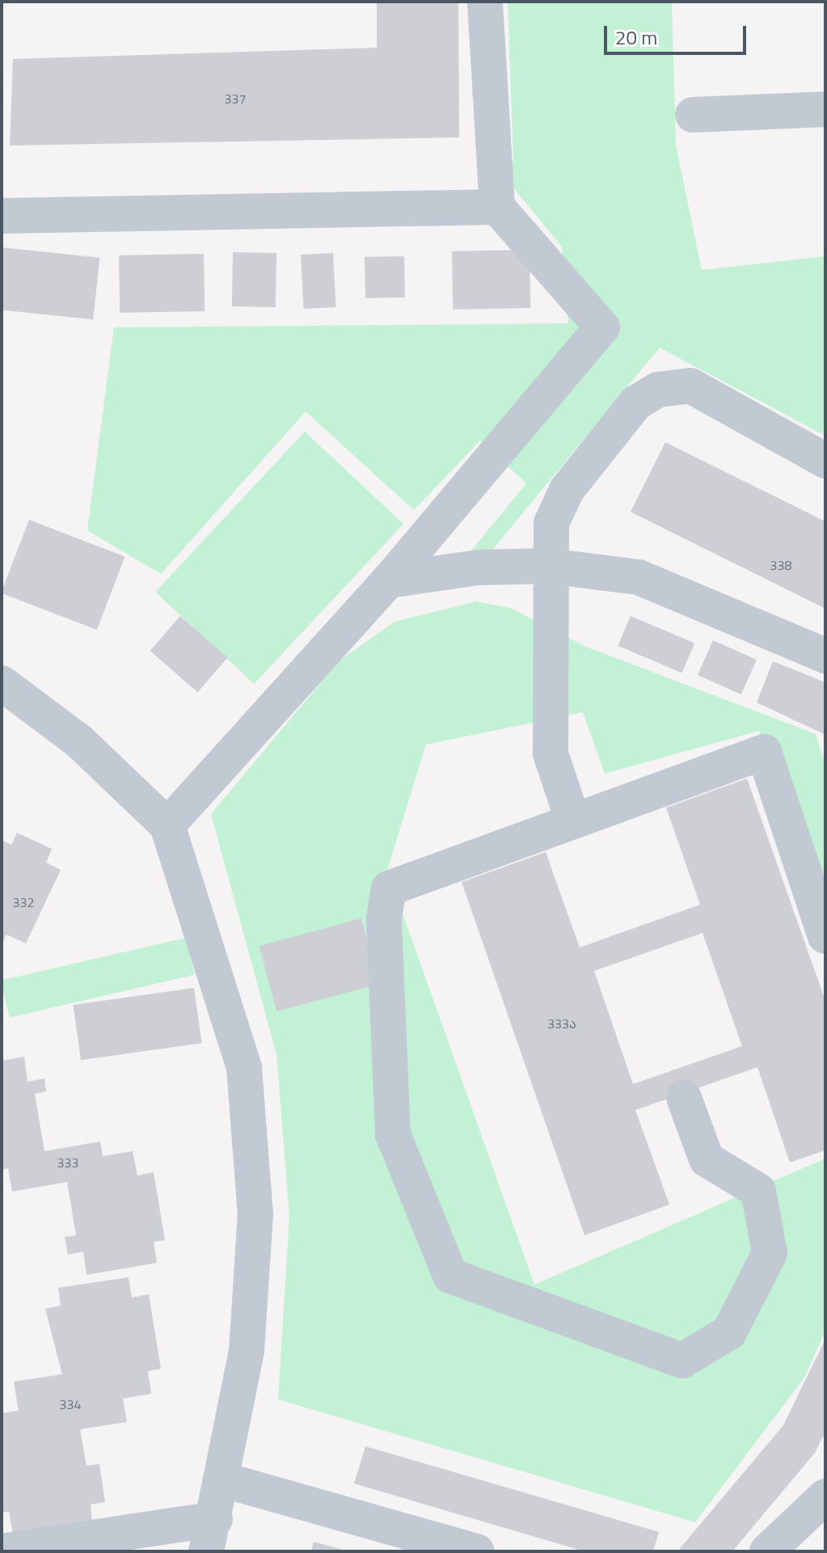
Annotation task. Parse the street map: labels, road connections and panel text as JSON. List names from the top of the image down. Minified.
{"house_numbers":["337","338","332","333ა","333","334"],"scale_bar":"20 m"}
